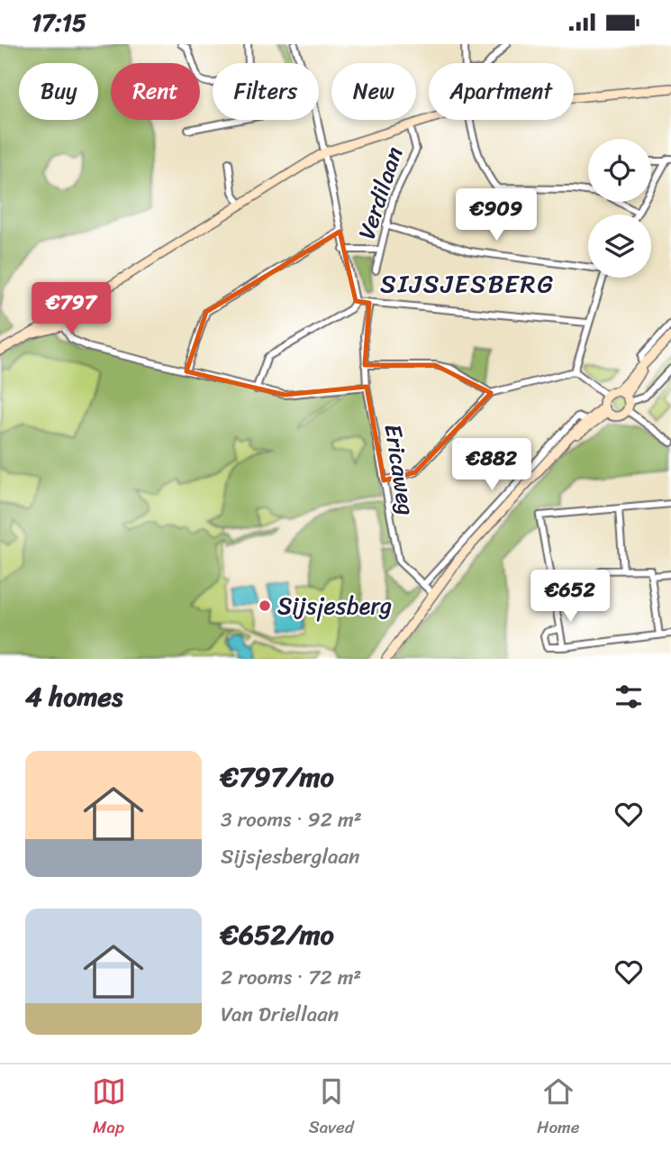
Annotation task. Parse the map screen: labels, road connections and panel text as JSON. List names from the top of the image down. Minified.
{"streets":{"street":["Verdilaan","Ericaweg"]},"districts":["SIJSJESBERG"],"places":["Sijsjesberg"],"page":{"status":"17:15","chip":["Buy","Rent","Filters","New","Apartment"],"price":["€909","€797","€882","€652"],"heading":"4 homes","list":[{"name":"€797/mo","note":"3 rooms · 92 m² · Sijsjesberglaan"},{"name":"€652/mo","note":"2 rooms · 72 m² · Van Driellaan"}],"tabs":["Map","Saved","Home"]}}
